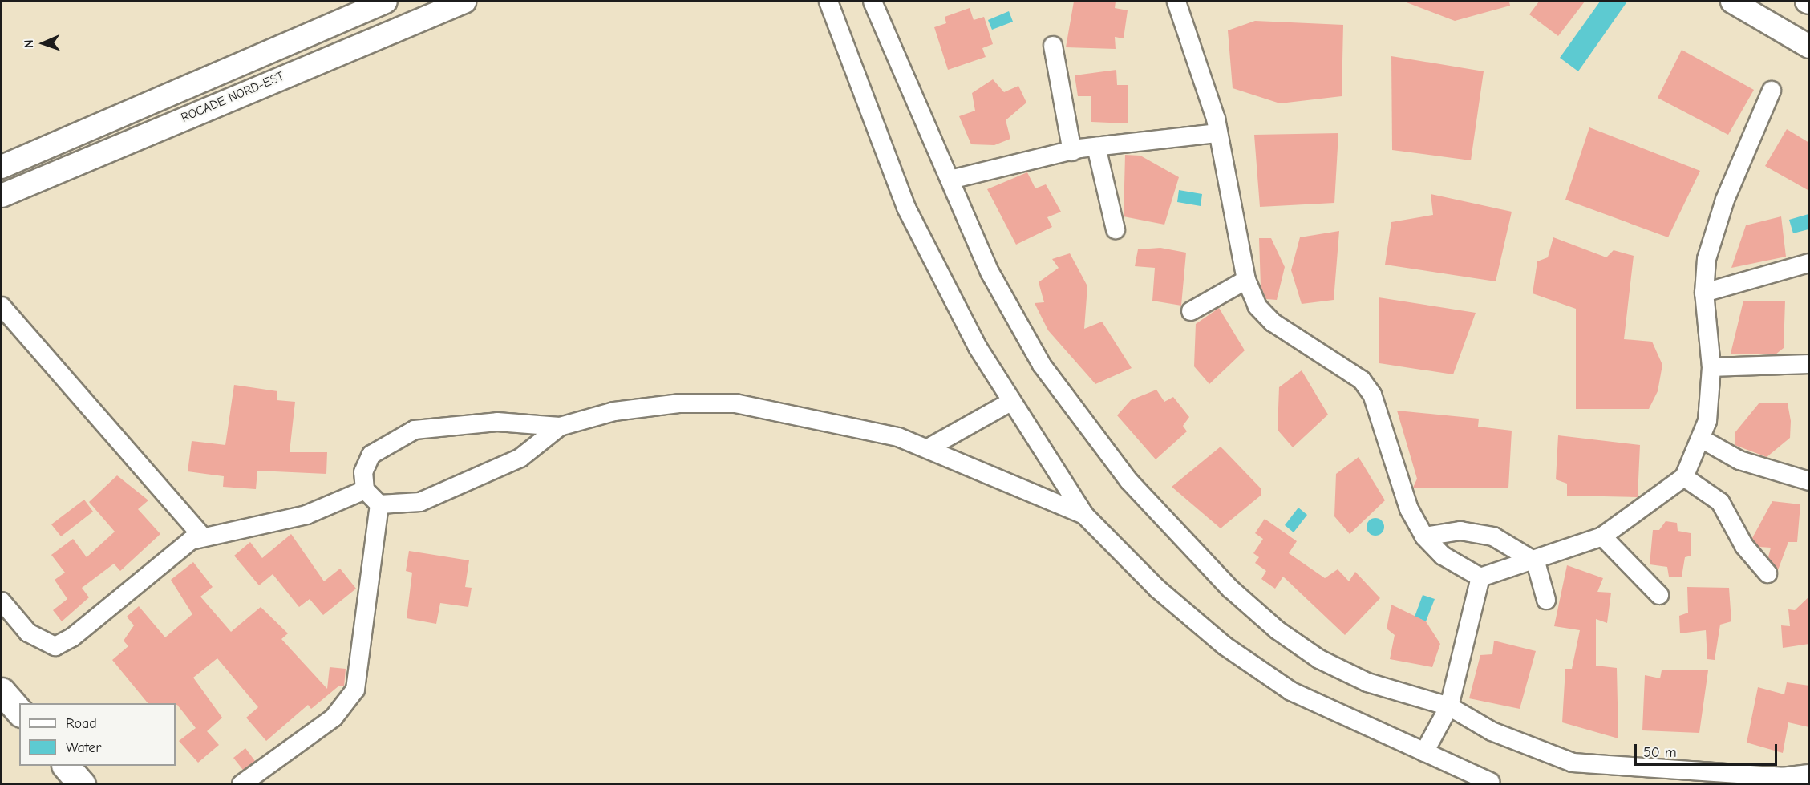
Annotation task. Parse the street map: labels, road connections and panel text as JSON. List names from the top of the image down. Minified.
{"streets":{"street":["ROCADE NORD-EST"]},"legend":["Road","Water"],"scale_bar":"50 m","north":"left"}
